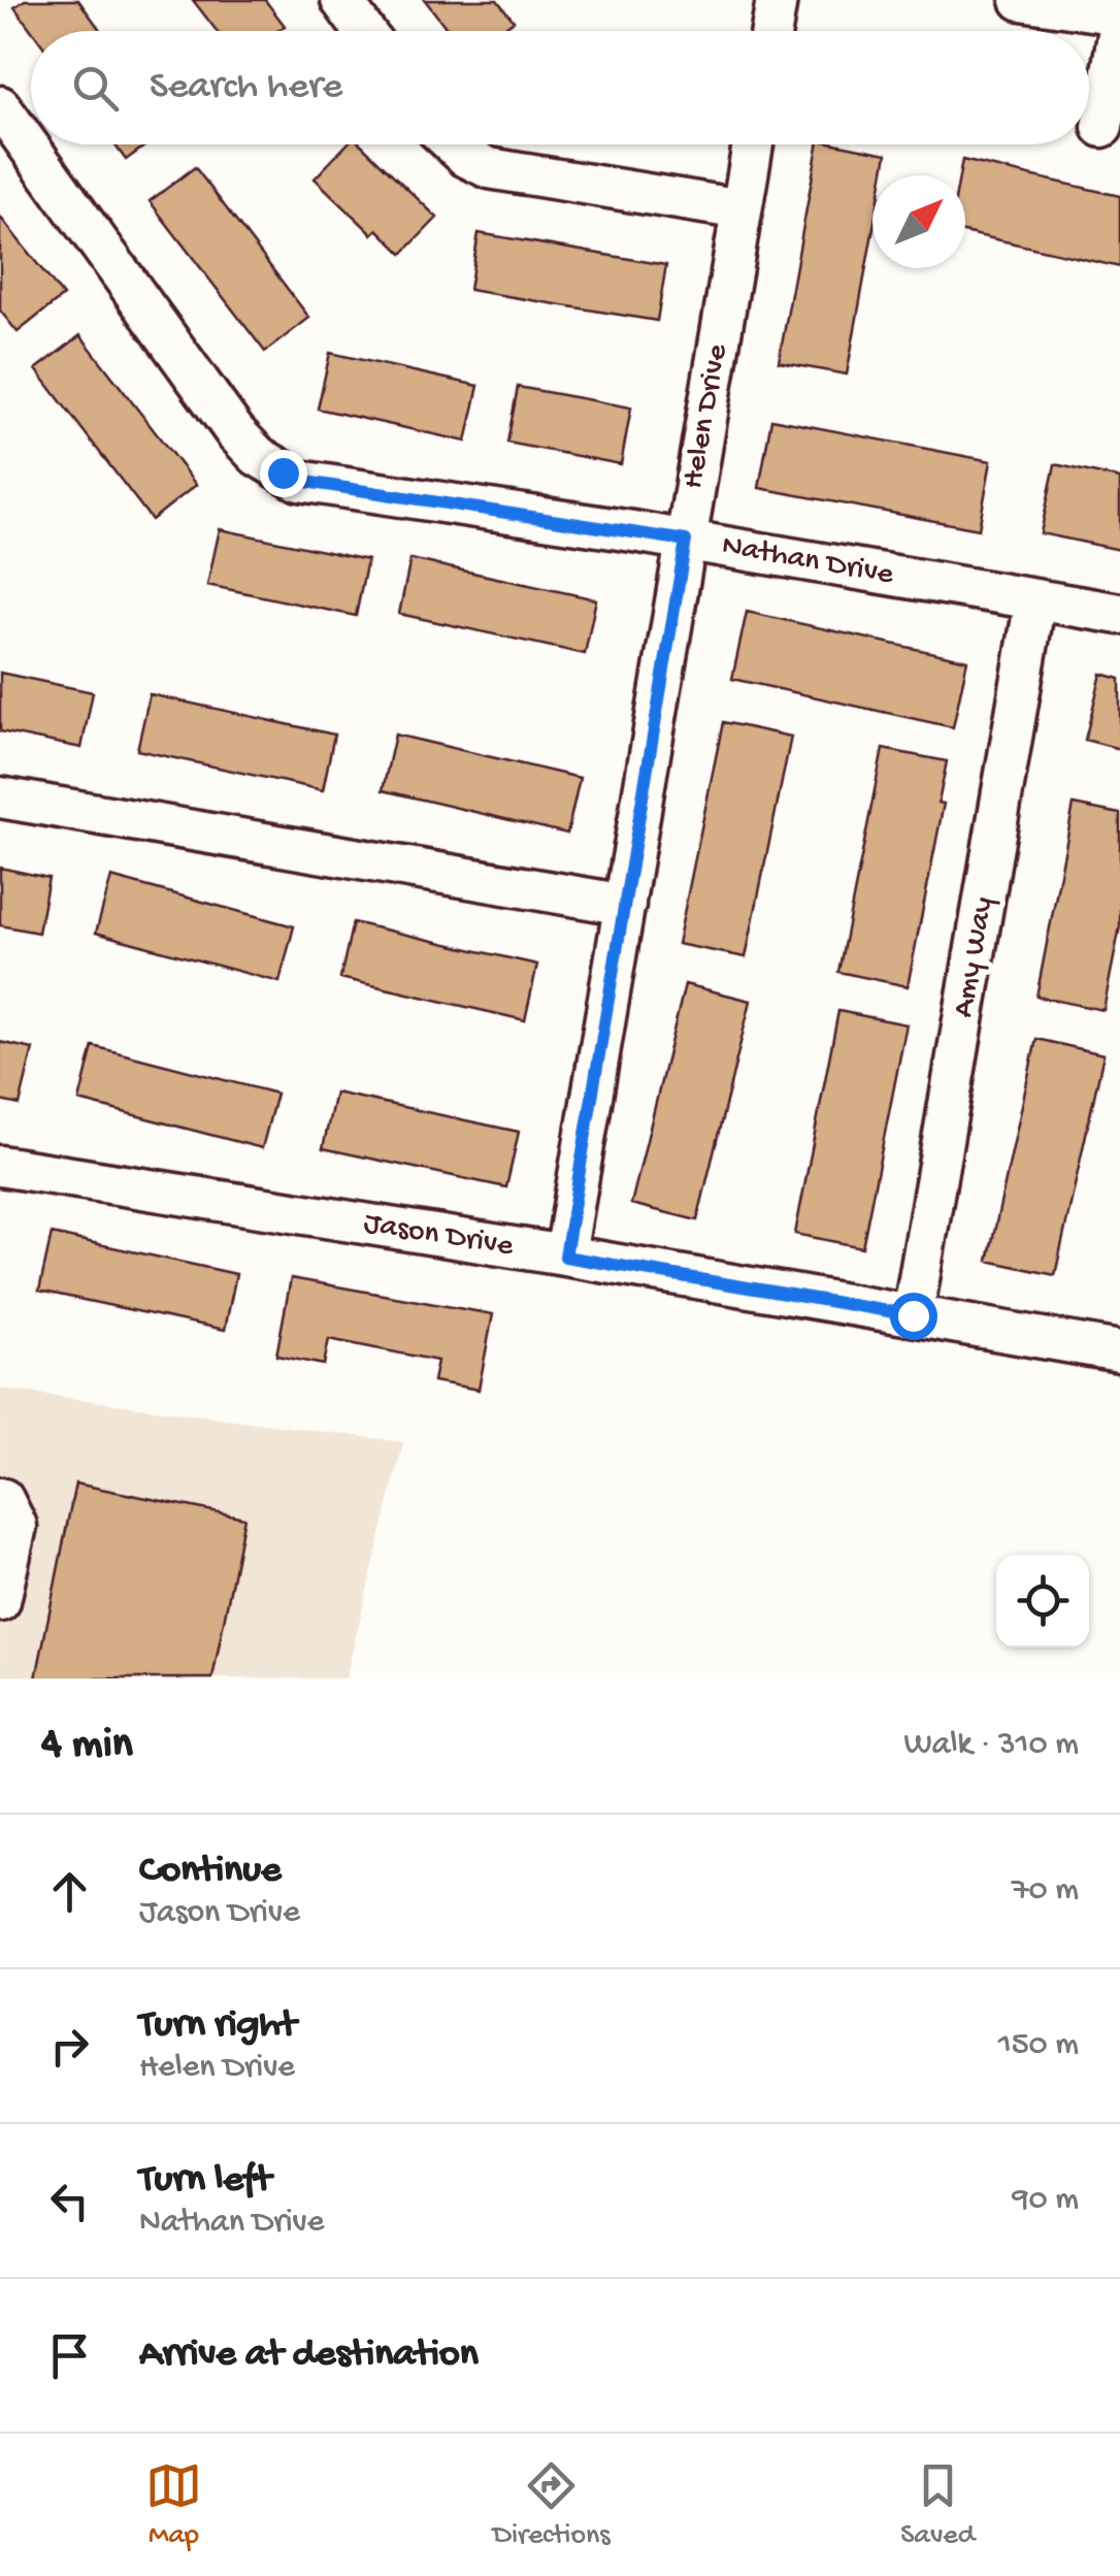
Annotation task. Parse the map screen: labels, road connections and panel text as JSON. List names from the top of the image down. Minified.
{"streets":{"street":["Helen Drive","Nathan Drive","Amy Way","Jason Drive"]},"crossings":[["Helen Drive","Nathan Drive"],["Helen Drive","Jason Drive"],["Nathan Drive","Amy Way"],["Amy Way","Jason Drive"]],"north":"top right","page":{"search":"Search here","heading":["4 min","Walk · 310 m"],"list":[["Continue","Jason Drive","70 m"],["Turn right","Helen Drive","150 m"],["Turn left","Nathan Drive","90 m"],"Arrive at destination"],"nav":["Map","Directions","Saved"]}}
